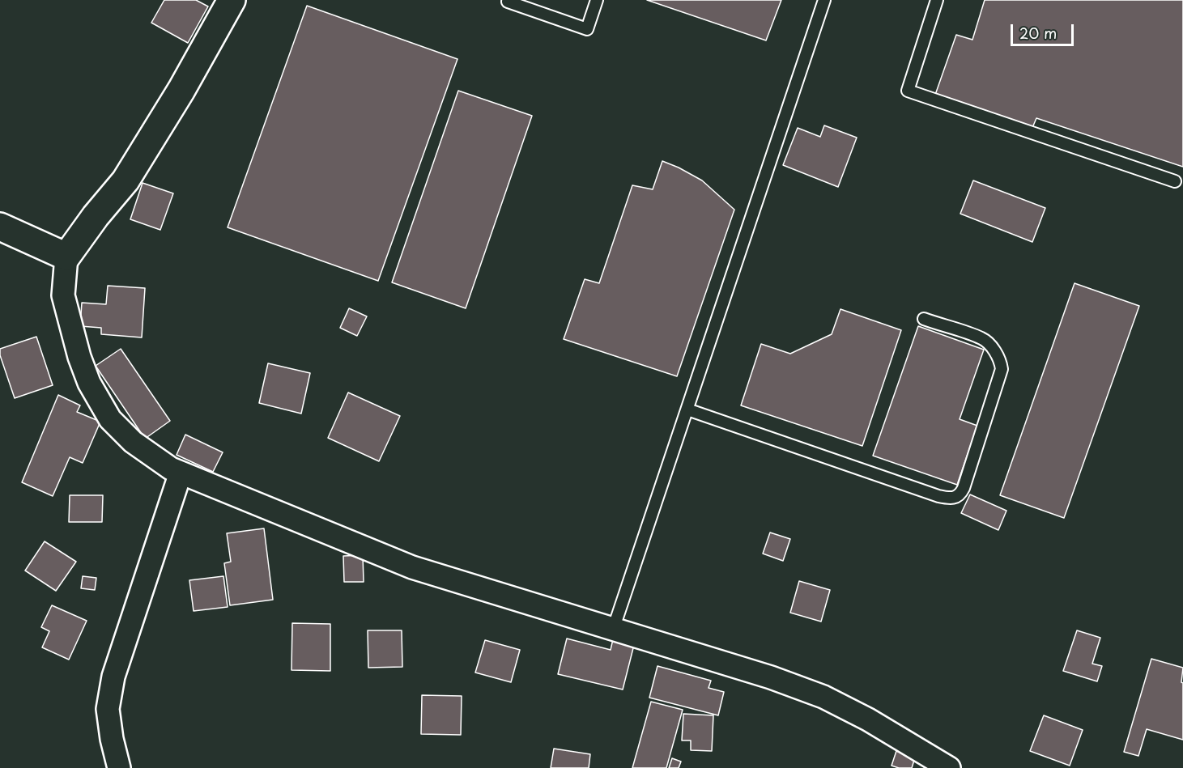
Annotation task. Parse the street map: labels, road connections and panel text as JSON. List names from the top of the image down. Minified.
{"scale_bar":"20 m"}
